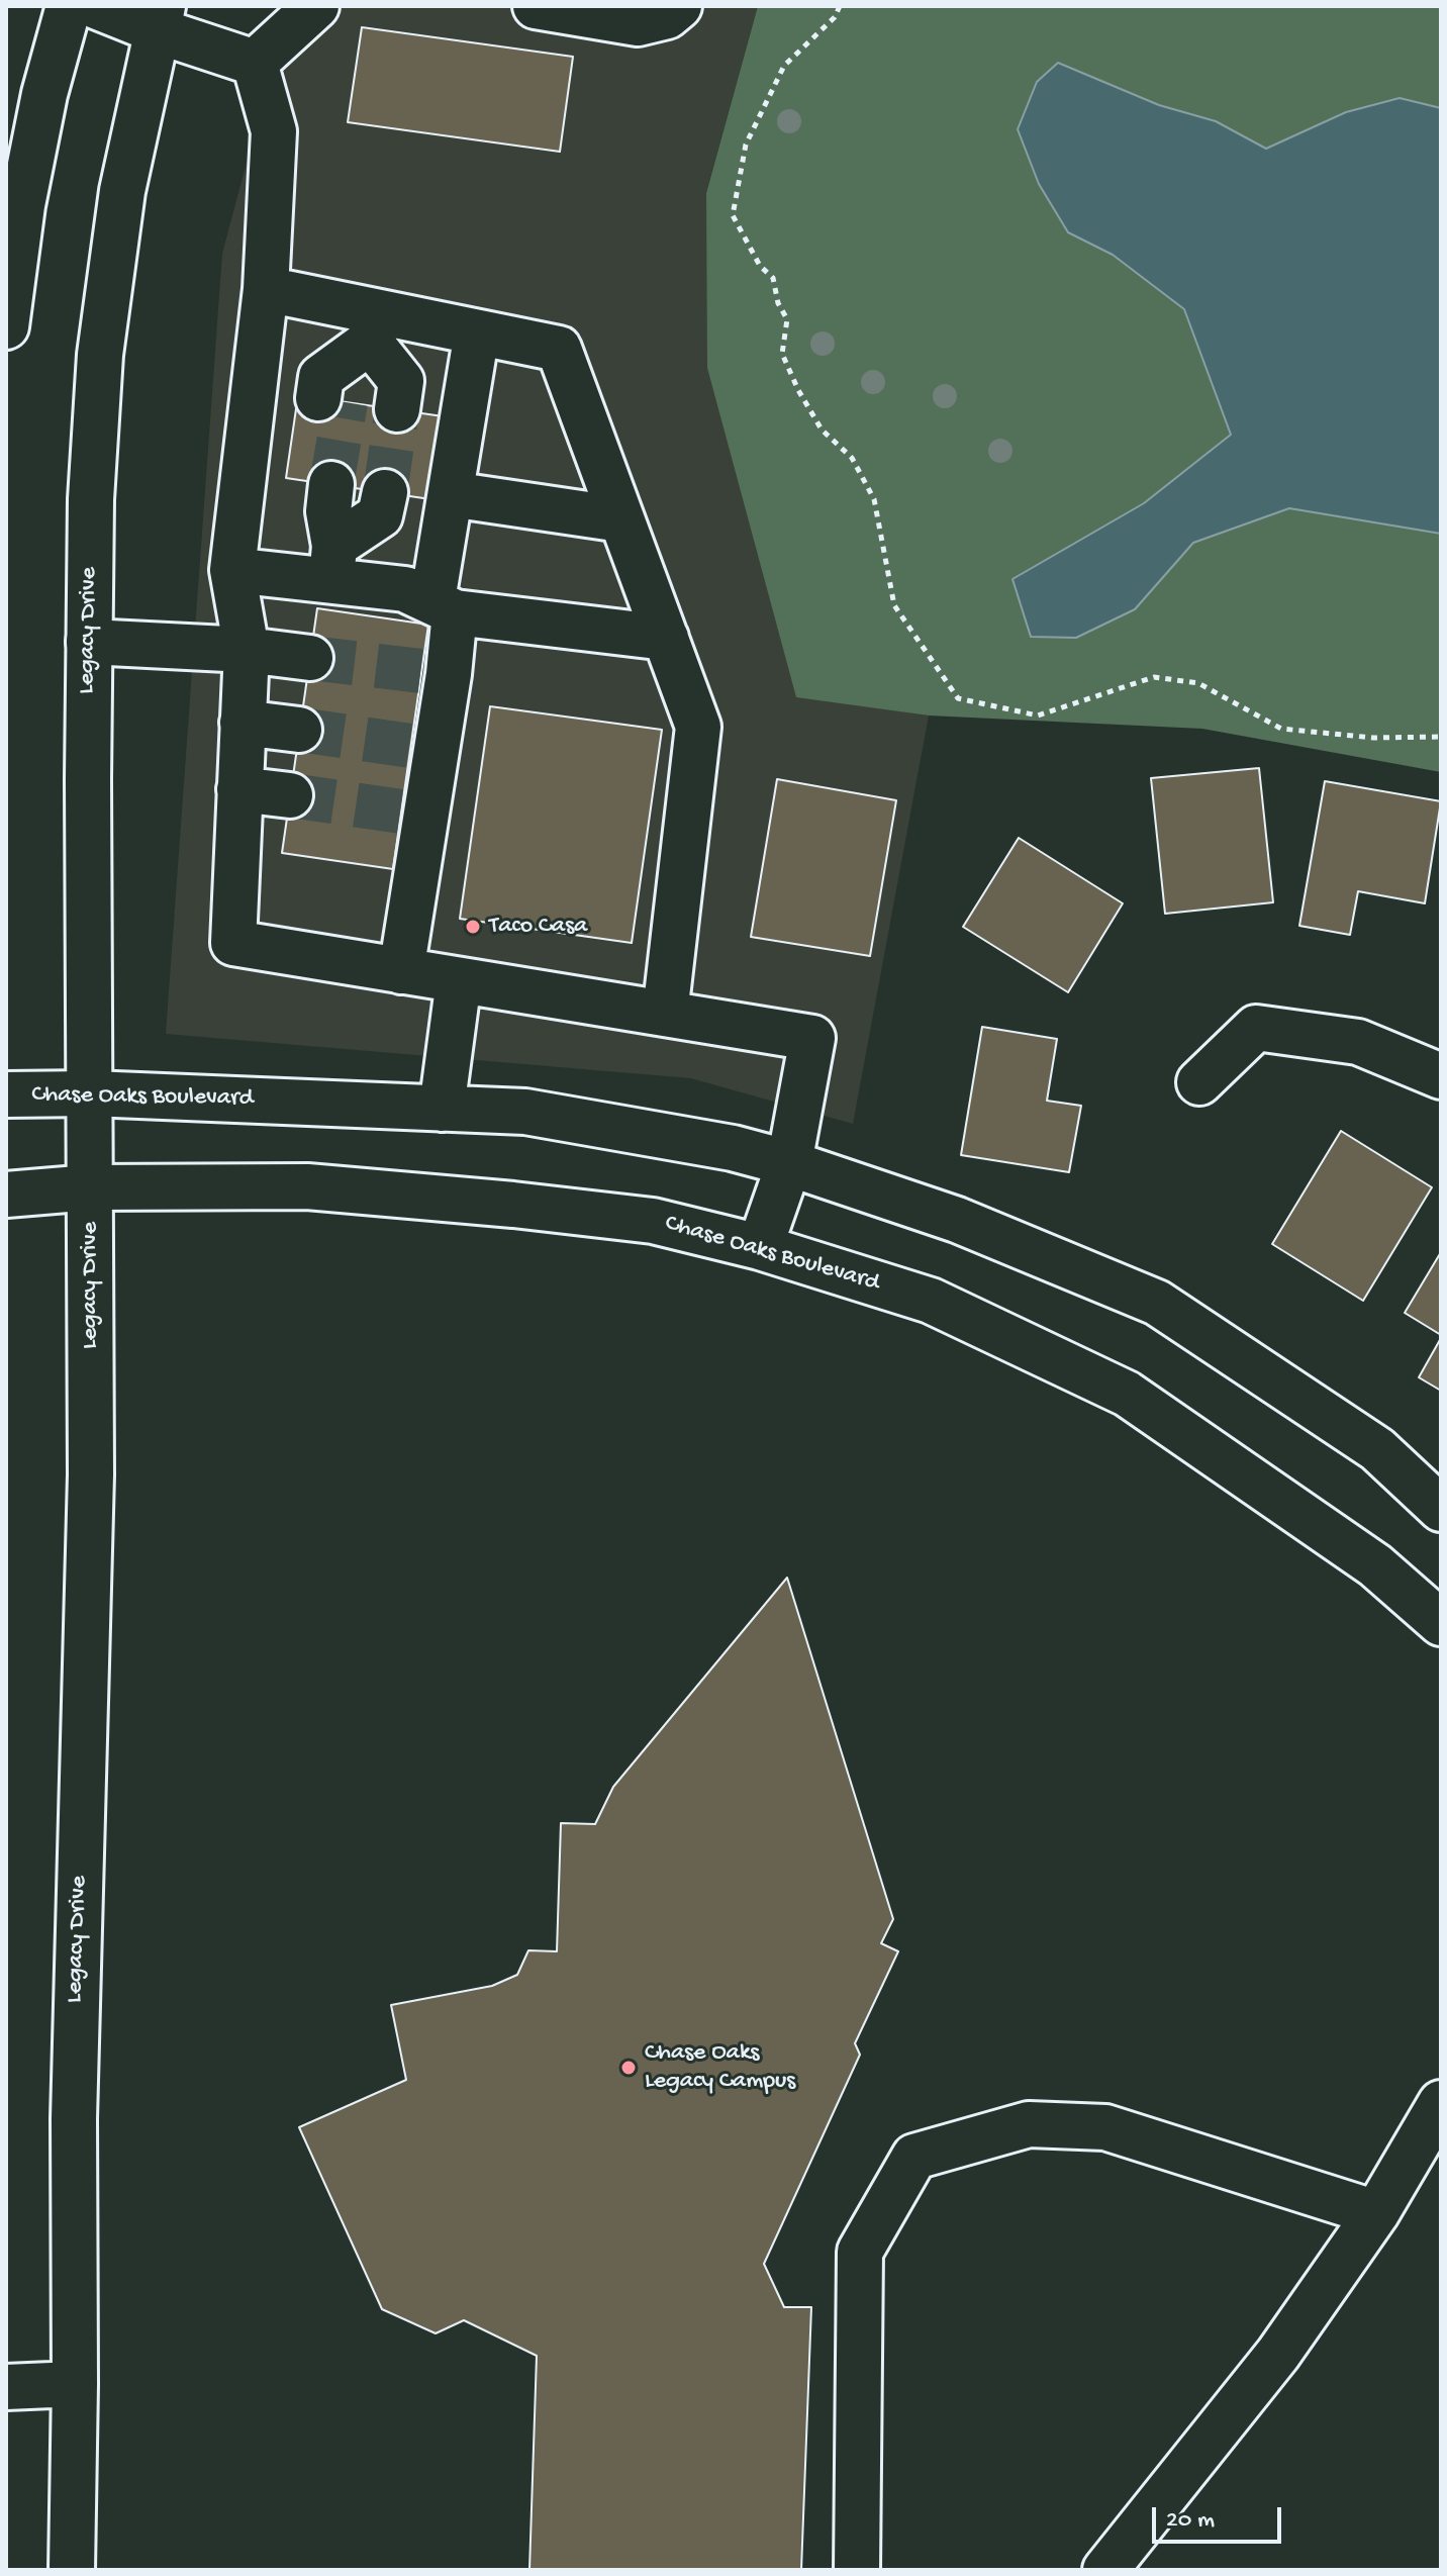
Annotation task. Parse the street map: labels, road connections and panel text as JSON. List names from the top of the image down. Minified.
{"streets":{"street":["Legacy Drive","Chase Oaks Boulevard"]},"crossings":[["Legacy Drive","Chase Oaks Boulevard"]],"places":["Taco Casa","Chase Oaks Legacy Campus"],"scale_bar":"20 m"}
